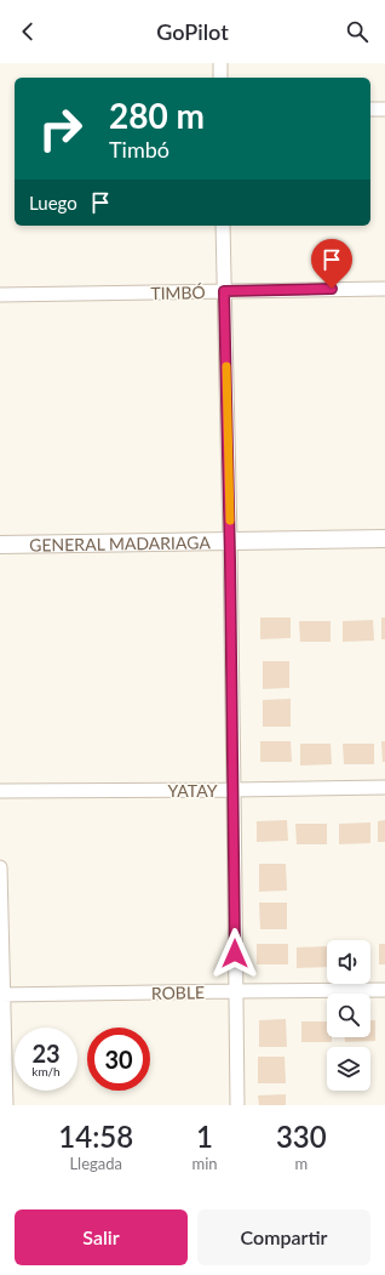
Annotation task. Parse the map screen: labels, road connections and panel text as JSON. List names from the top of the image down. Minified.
{"streets":{"street":["TIMBÓ","GENERAL MADARIAGA","YATAY","ROBLE"]},"page":{"header":"GoPilot","turn":["280 m","Timbó"],"then":"Luego","speed":"23 km/h","limit":"30","eta":["14:58","Llegada","1","min","330","m"],"buttons":["Salir","Compartir"]}}
